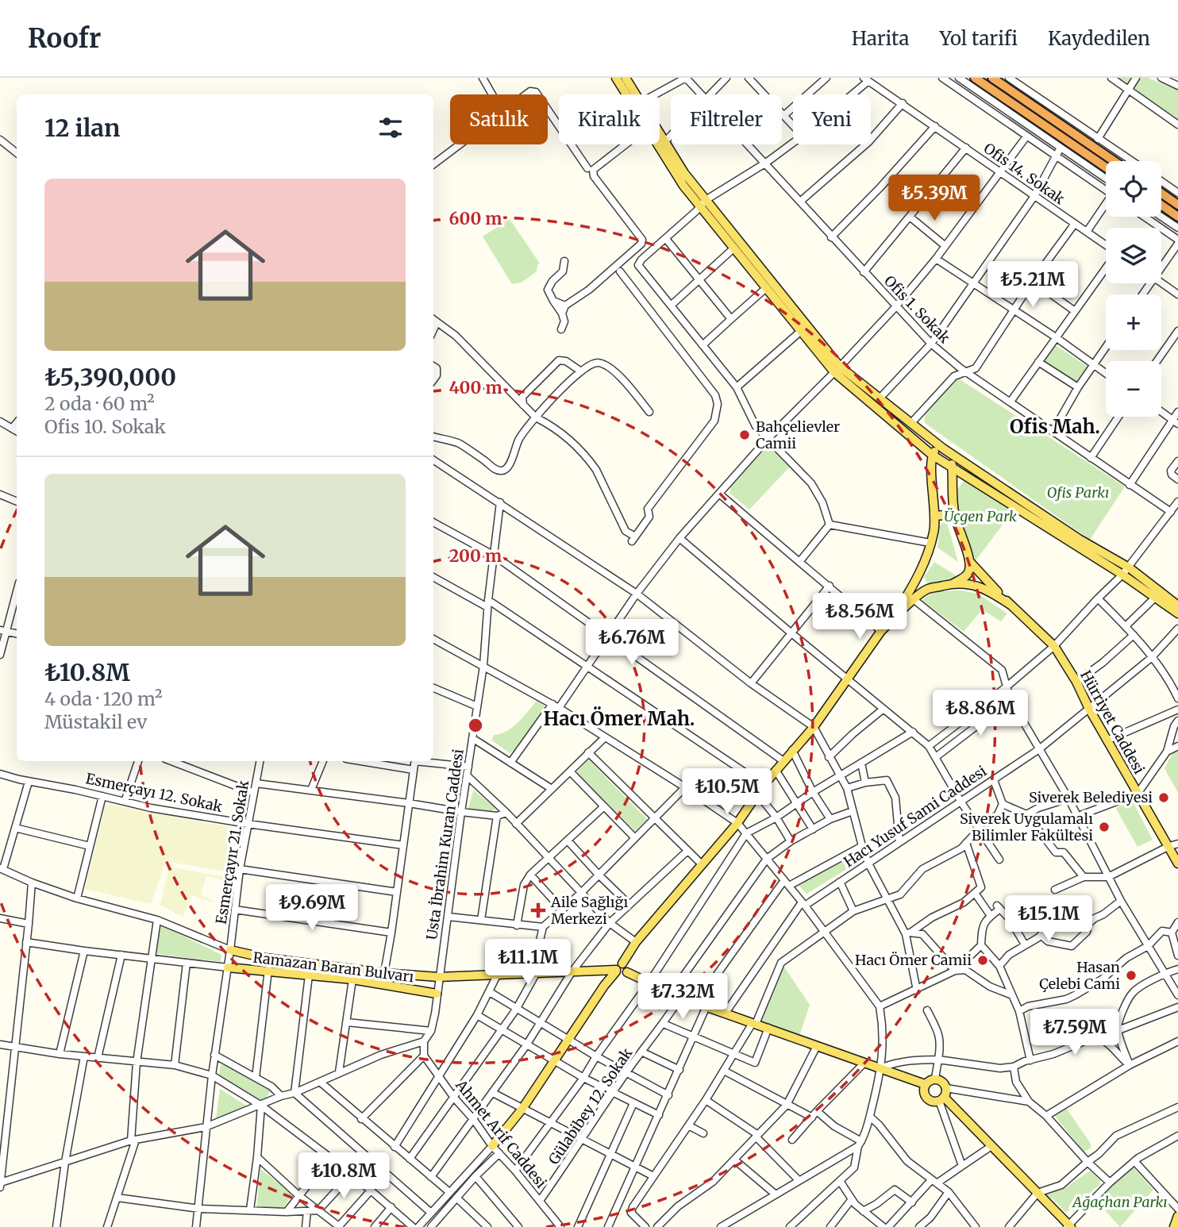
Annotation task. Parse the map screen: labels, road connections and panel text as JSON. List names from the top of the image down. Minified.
{"streets":{"main road":["Hürriyet Caddesi","Ramazan Baran Bulvarı"],"street":["Ofis 14. Sokak","Ofis 1. Sokak","Esmerçayı 12. Sokak","Hacı Yusuf Sami Caddesi","Usta İbrahim Kuran Caddesi","Esmerçayır 21. Sokak","Gülabibey 12. Sokak","Ahmet Arif Caddesi"]},"crossings":[["Hürriyet Caddesi","Hacı Yusuf Sami Caddesi"],["Esmerçayı 12. Sokak","Esmerçayır 21. Sokak"],["Usta İbrahim Kuran Caddesi","Ramazan Baran Bulvarı"],["Esmerçayır 21. Sokak","Ramazan Baran Bulvarı"],["Gülabibey 12. Sokak","Ahmet Arif Caddesi"]],"districts":["Ofis Mah.","Hacı Ömer Mah."],"parks":["Ofis Parkı","Üçgen Park","Ağaçhan Parkı"],"places":{"other":["Bahçelievler Camii","Siverek Belediyesi","Siverek Uygulamalı Bilimler Fakültesi","Hacı Ömer Camii","Hasan Çelebi Cami"],"health":["Aile Sağlığı Merkezi"]},"page":{"header":"Roofr","nav":["Harita","Yol tarifi","Kaydedilen"],"chip":["Satılık","Kiralık","Filtreler","Yeni"],"heading":"12 ilan","map_buttons":["+","−"],"list":[{"name":"₺5,390,000","note":"2 oda · 60 m² · Ofis 10. Sokak"},{"name":"₺10.8M","note":"4 oda · 120 m² · Müstakil ev"}],"price":["₺5.39M","₺5.21M","₺8.56M","₺6.76M","₺8.86M","₺10.5M","₺9.69M","₺15.1M","₺11.1M","₺7.32M","₺7.59M","₺10.8M"]},"rings":["600 m","400 m","200 m"]}
